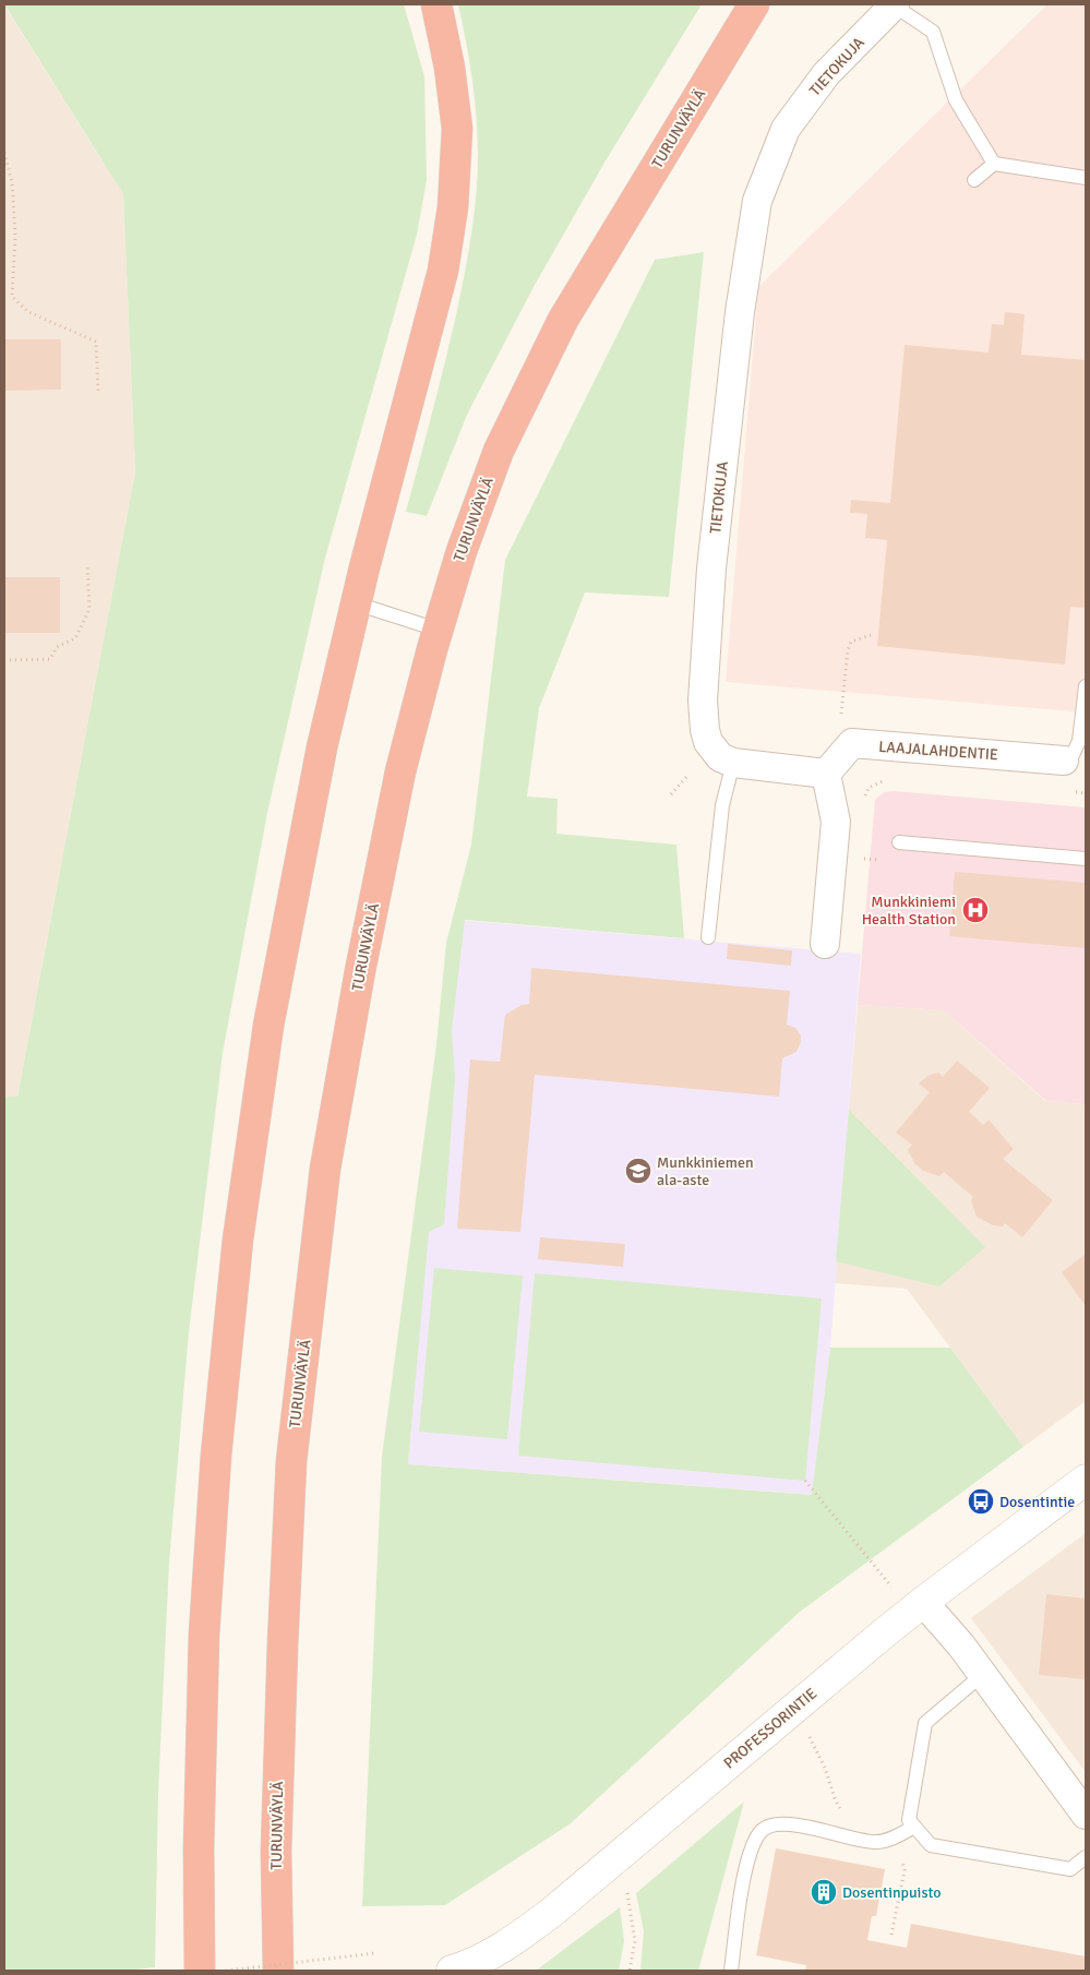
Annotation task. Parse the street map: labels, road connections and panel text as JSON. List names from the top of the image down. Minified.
{"streets":{"highway":["TURUNVÄYLÄ"],"street":["TIETOKUJA","LAAJALAHDENTIE","PROFESSORINTIE"]},"places":{"hospital":["Munkkiniemi Health Station"],"school or university":["Munkkiniemen ala-aste"],"bus stop":["Dosentintie"],"building":["Dosentinpuisto"]}}
